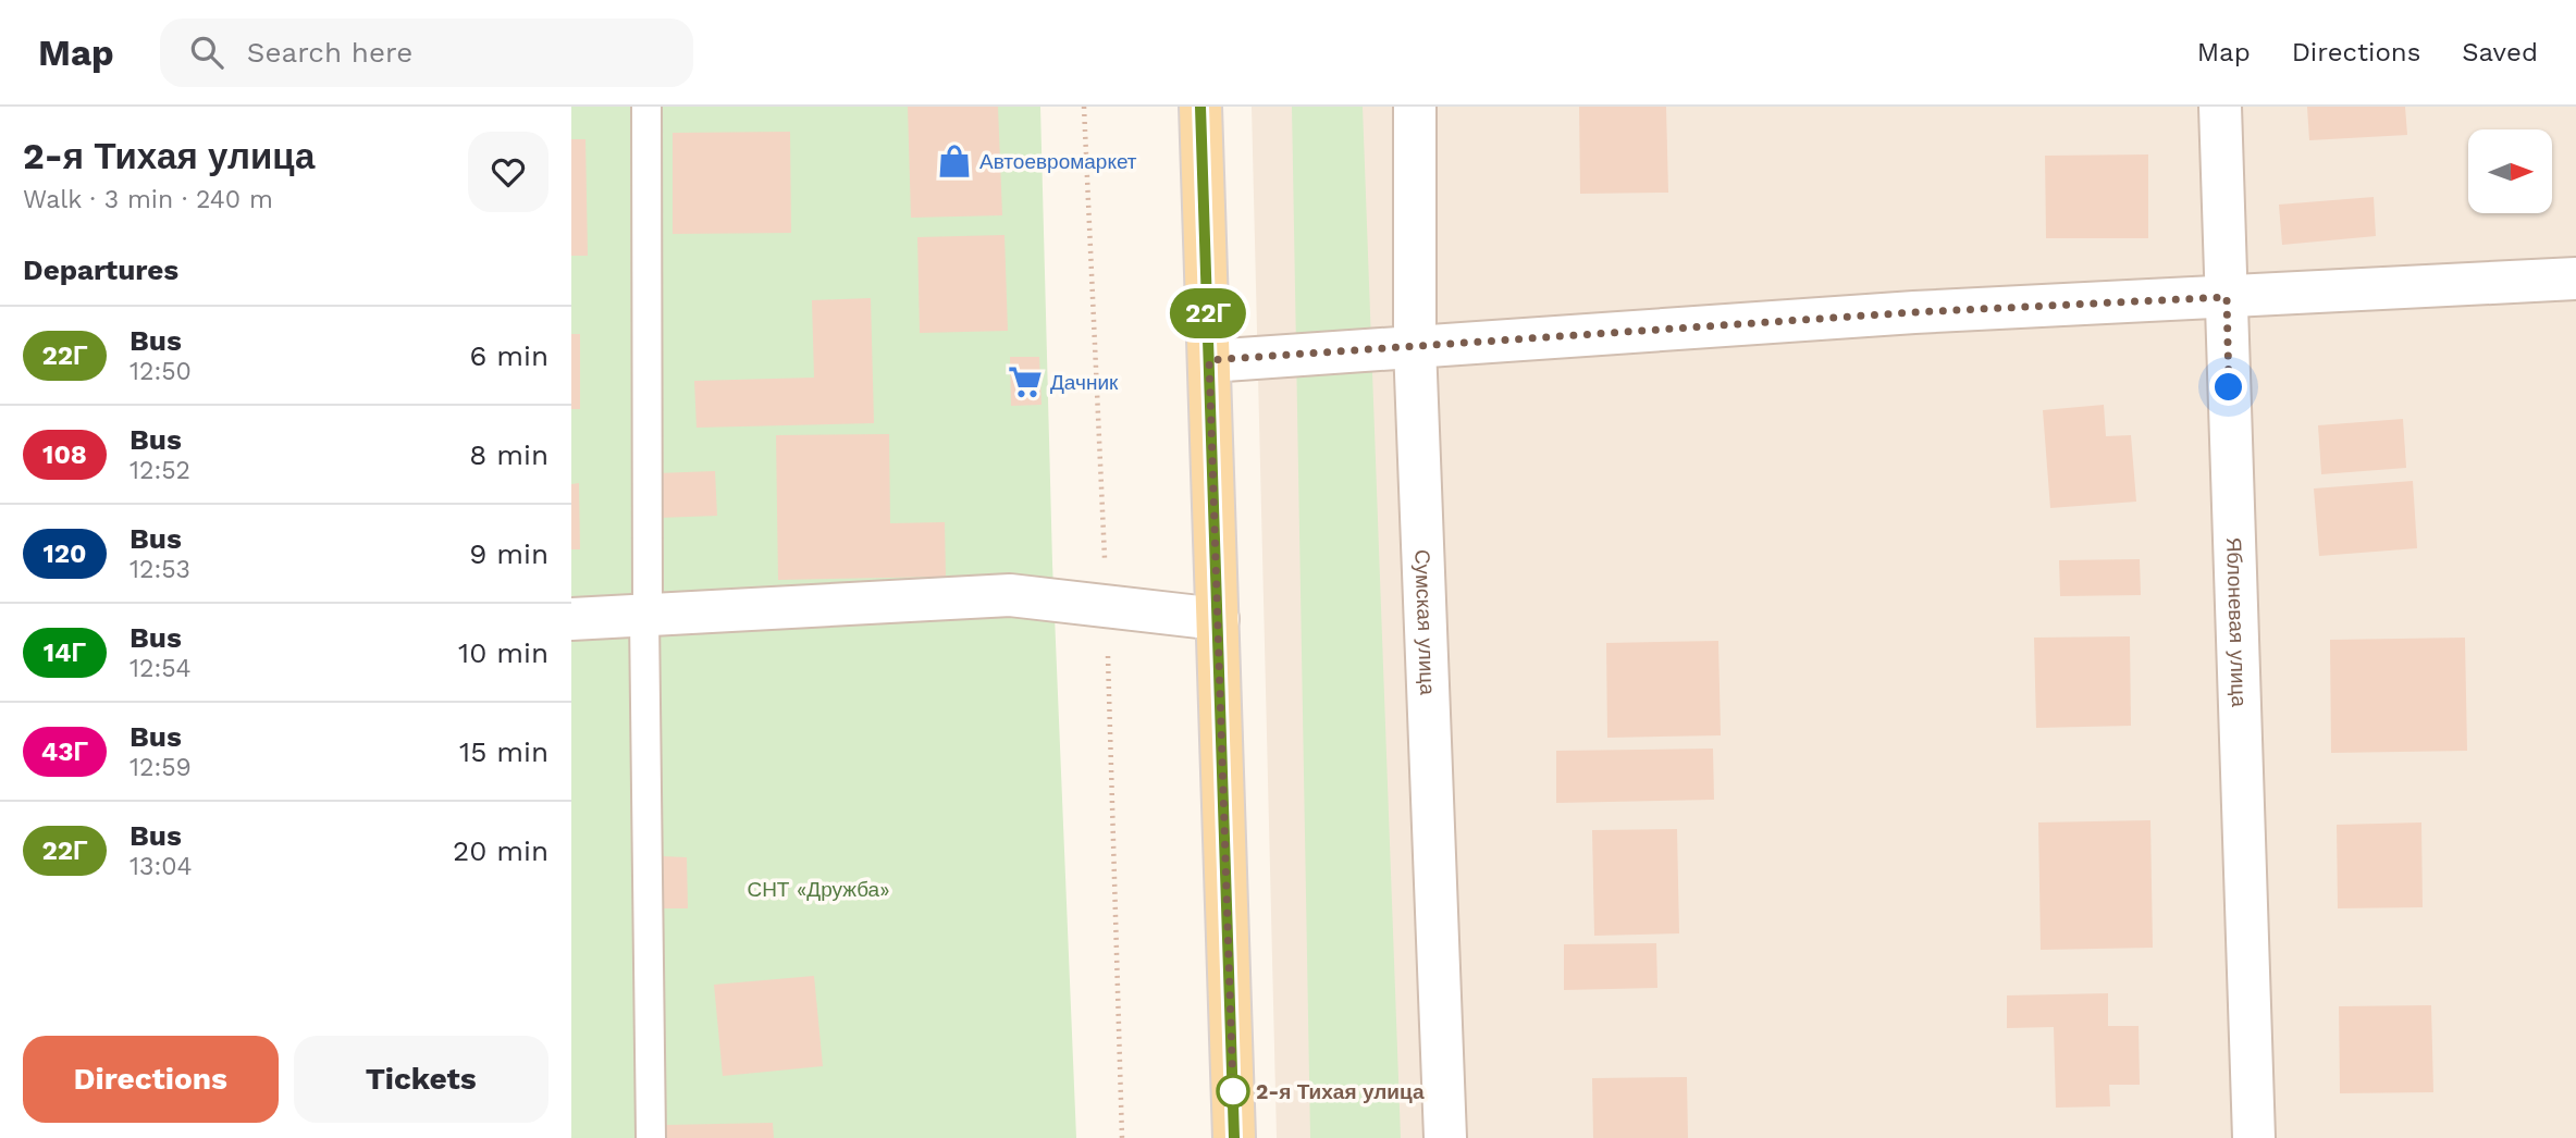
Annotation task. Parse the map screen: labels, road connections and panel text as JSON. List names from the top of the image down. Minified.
{"streets":{"street":["Сумская улица","Яблоневая улица"]},"parks":["СНТ «Дружба»"],"places":{"shop":["Автоевромаркет"],"supermarket":["Дачник"],"other":["2-я Тихая улица"]},"lines":["bus line 22Г"],"north":"right","page":{"header":"Map","search":"Search here","nav":["Map","Directions","Saved"],"heading":[["2-я Тихая улица","Walk · 3 min · 240 m"],"Departures"],"on_map":"22Г","list":[{"mark":"22Г","name":"Bus","note":"12:50","value":"6 min"},{"mark":"108","name":"Bus","note":"12:52","value":"8 min"},{"mark":"120","name":"Bus","note":"12:53","value":"9 min"},{"mark":"14Г","name":"Bus","note":"12:54","value":"10 min"},{"mark":"43Г","name":"Bus","note":"12:59","value":"15 min"},{"mark":"22Г","name":"Bus","note":"13:04","value":"20 min"}],"buttons":["Directions","Tickets"]}}
